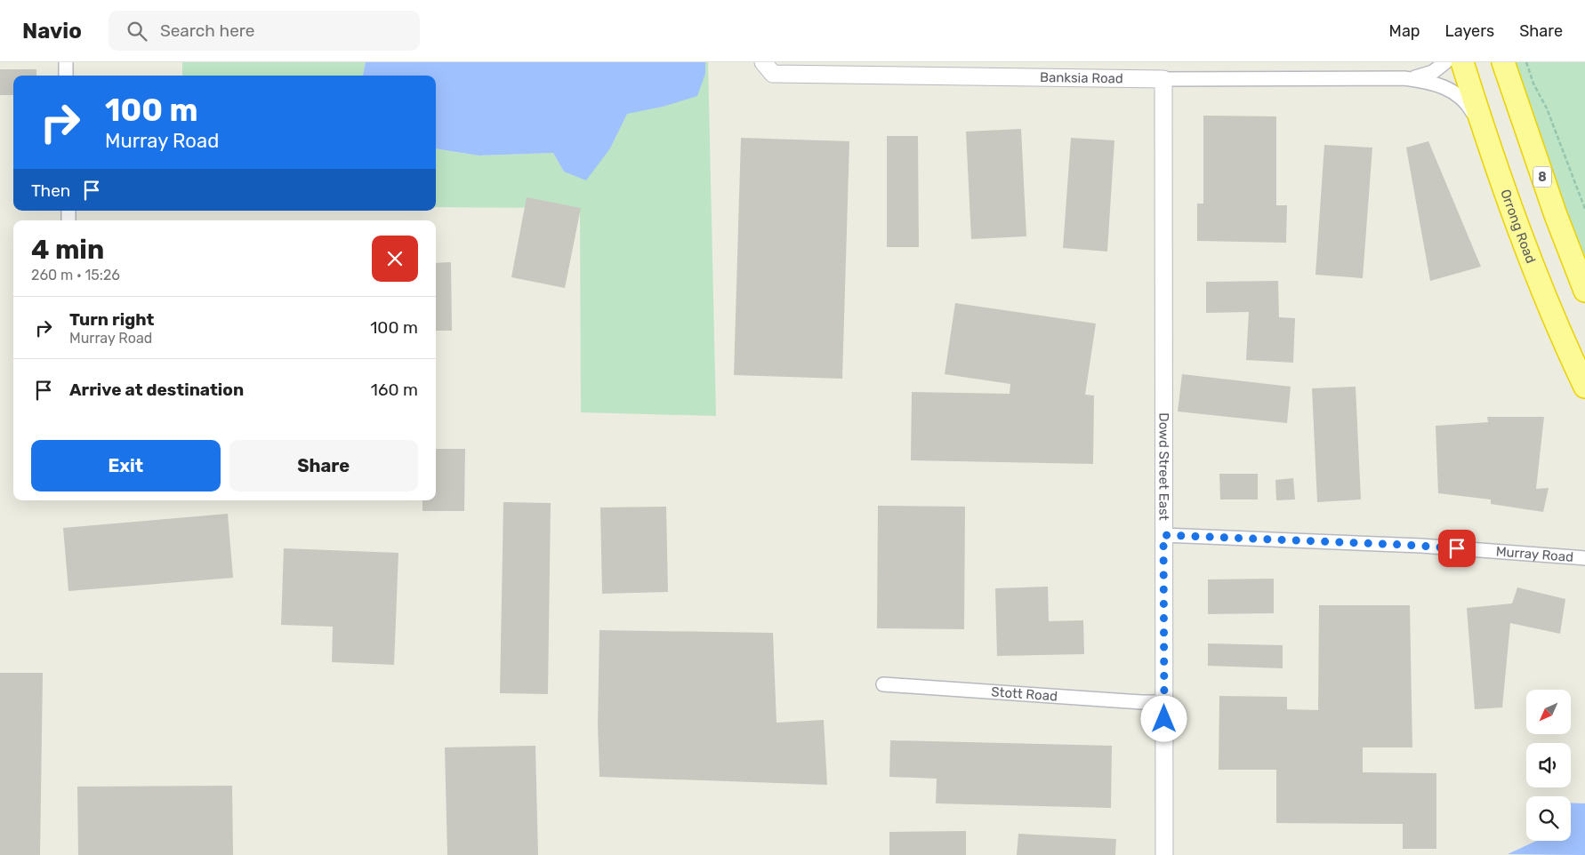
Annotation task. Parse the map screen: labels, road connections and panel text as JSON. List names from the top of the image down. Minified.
{"streets":{"highway":["8","Orrong Road"],"street":["Banksia Road","Dowd Street East","Murray Road","Stott Road"]},"crossings":[["Banksia Road","Orrong Road"],["Banksia Road","Dowd Street East"],["Dowd Street East","Murray Road"],["Dowd Street East","Stott Road"]],"north":"bottom left","page":{"header":"Navio","search":"Search here","nav":["Map","Layers","Share"],"turn":["100 m","Murray Road"],"then":"Then","heading":["4 min","260 m · 15:26"],"list":[{"name":"Turn right","note":"Murray Road","value":"100 m"},{"name":"Arrive at destination","value":"160 m"}],"buttons":["Exit","Share"]}}
